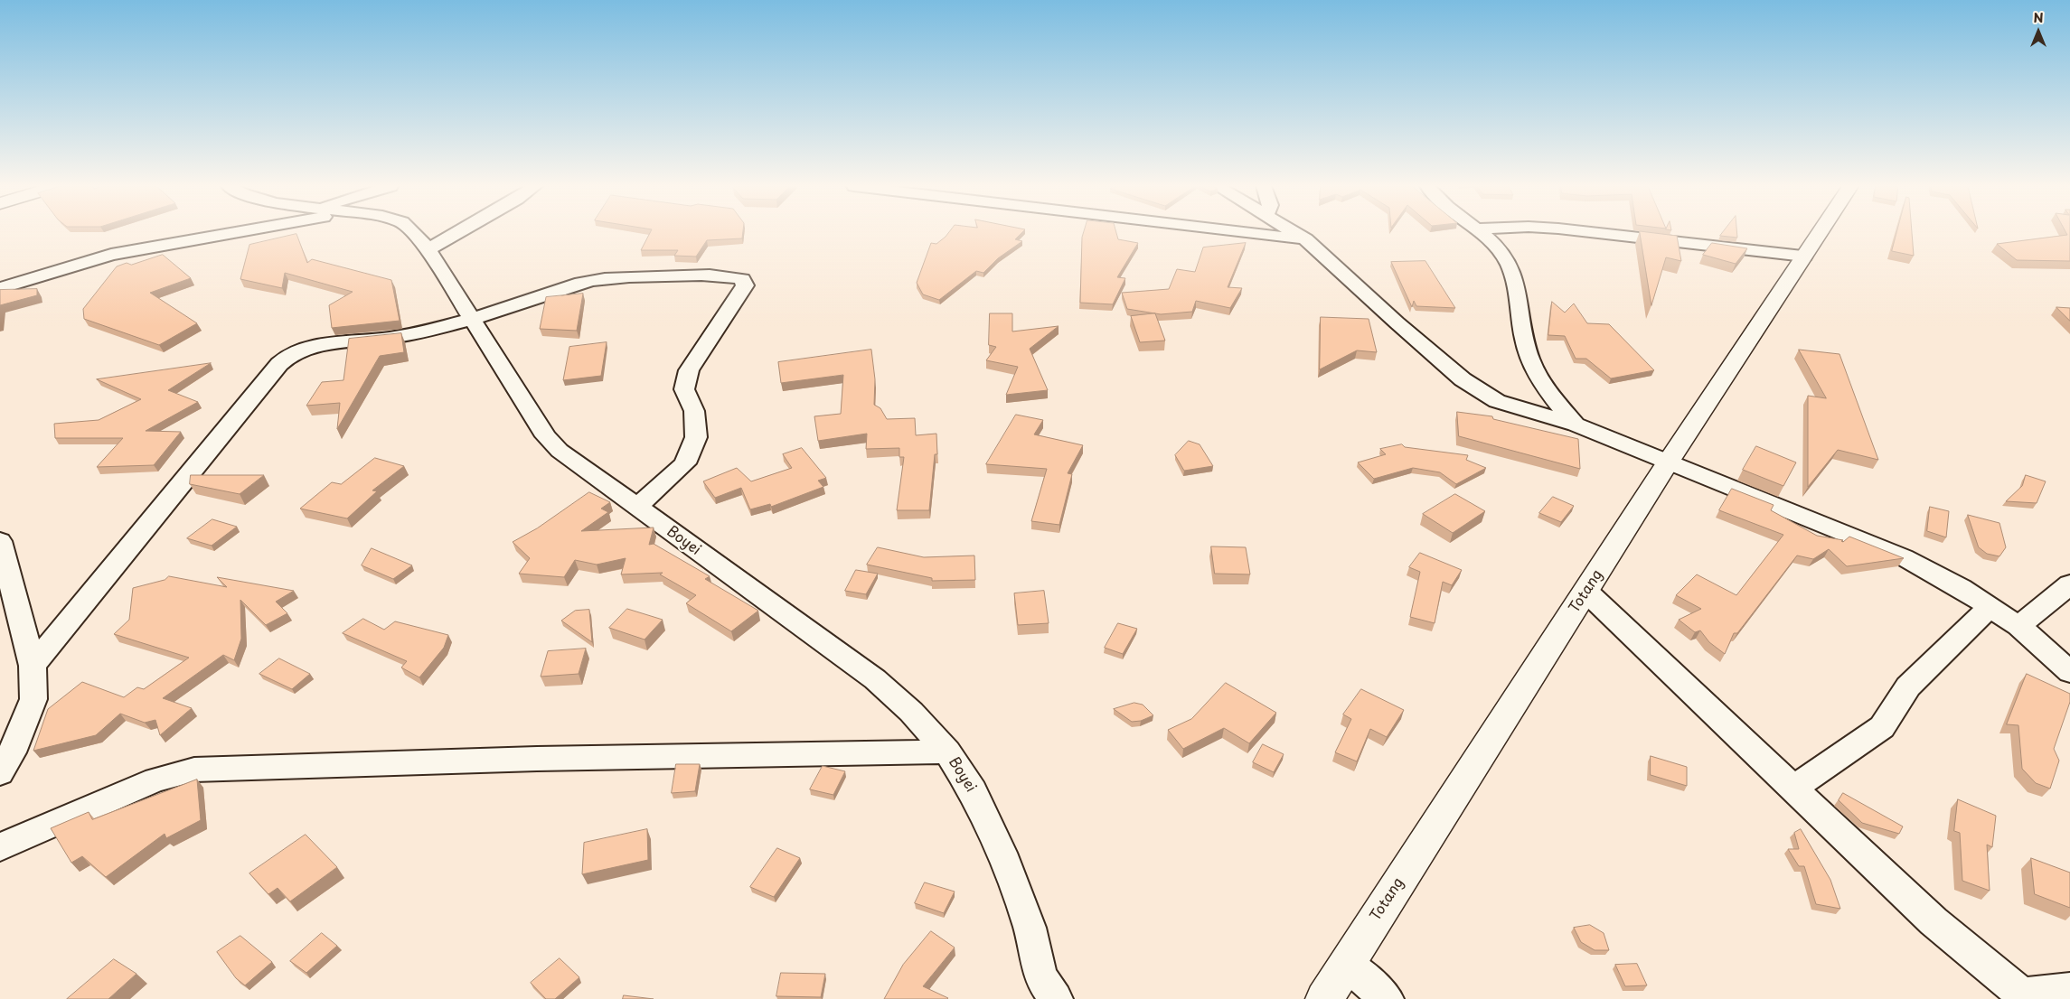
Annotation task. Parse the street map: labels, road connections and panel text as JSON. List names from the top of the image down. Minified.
{"streets":{"street":["Boyei","Totang"]},"north":"top"}
